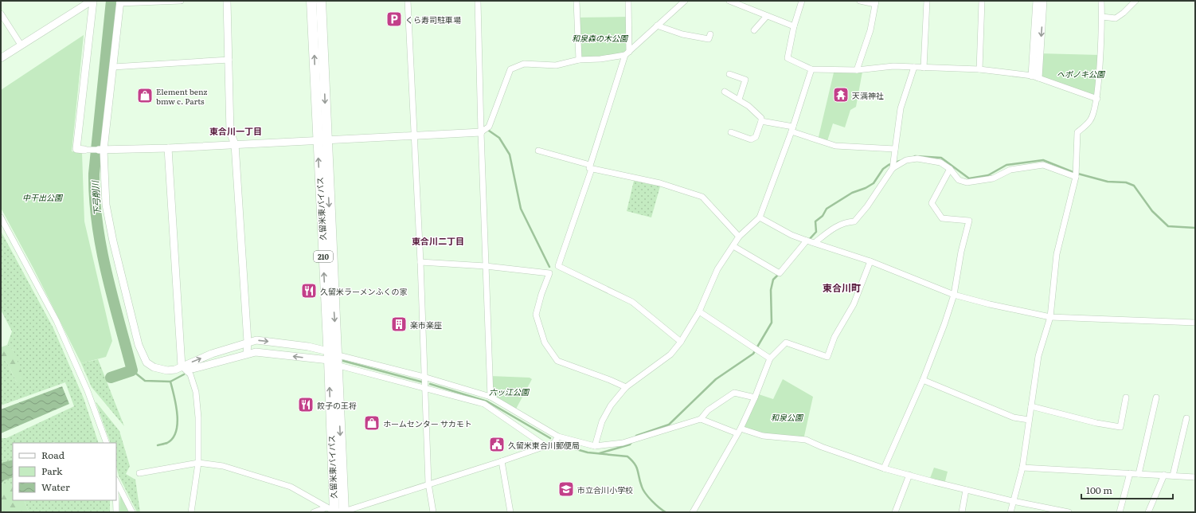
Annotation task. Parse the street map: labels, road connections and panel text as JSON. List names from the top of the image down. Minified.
{"streets":{"highway":["久留米東バイパス","210"]},"districts":["東合川一丁目","東合川二丁目","東合川町"],"water":["下弓削川"],"parks":["和泉森の木公園","ヘボノキ公園","中干出公園","六ッ江公園","和泉公園"],"places":{"parking":["くら寿司駐車場"],"temple":["天満神社"],"shop":["Element benz bmw c. Parts","ホームセンター サカモト"],"restaurant":["久留米ラーメンふくの家","餃子の王将"],"building":["楽市楽座"],"public building":["久留米東合川郵便局"],"school or university":["市立合川小学校"]},"legend":["Road","Park","Water"],"scale_bar":"100 m"}
